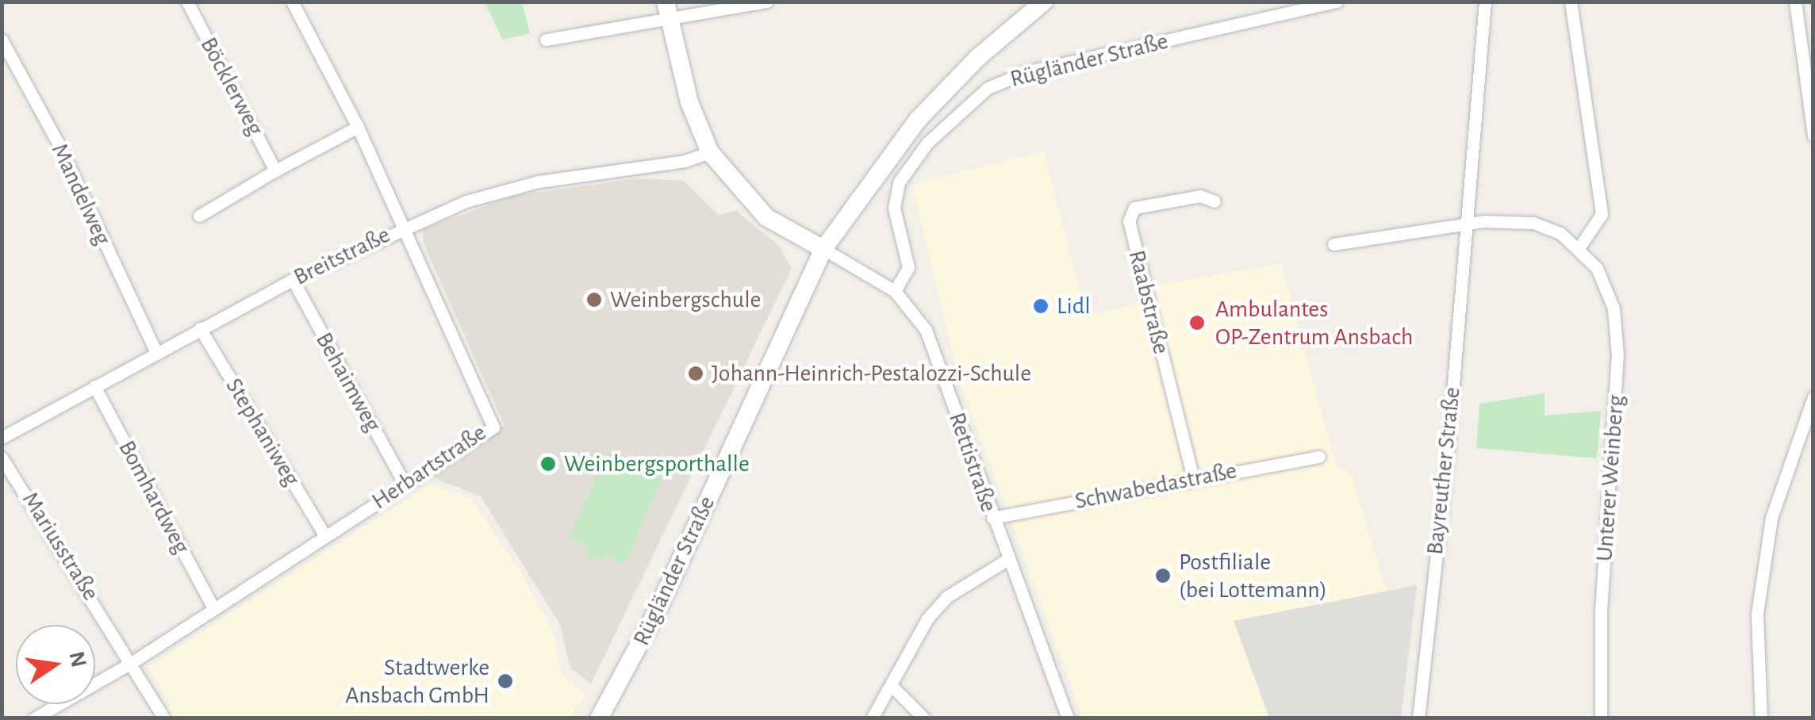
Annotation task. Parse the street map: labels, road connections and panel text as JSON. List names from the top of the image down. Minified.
{"streets":{"main road":["Rügländer Straße"],"street":["Böcklerweg","Mandelweg","Breitstraße","Raabstraße","Behaimweg","Stephaniweg","Rettistraße","Herbartstraße","Bayreuther Straße","Unterer Weinberg","Schwabedastraße","Bomhardweg","Mariusstraße"]},"crossings":[["Rügländer Straße","Rettistraße"],["Mandelweg","Breitstraße"],["Breitstraße","Behaimweg"],["Breitstraße","Stephaniweg"],["Breitstraße","Herbartstraße"],["Breitstraße","Bomhardweg"],["Raabstraße","Schwabedastraße"],["Behaimweg","Herbartstraße"],["Stephaniweg","Herbartstraße"],["Rettistraße","Schwabedastraße"],["Herbartstraße","Bomhardweg"],["Herbartstraße","Mariusstraße"],["Bayreuther Straße","Unterer Weinberg"]],"places":["Weinbergschule","Lidl","Ambulantes OP-Zentrum Ansbach","Johann-Heinrich-Pestalozzi-Schule","Weinbergsporthalle","Postfiliale (bei Lottemann)","Stadtwerke Ansbach GmbH"],"north":"right"}
